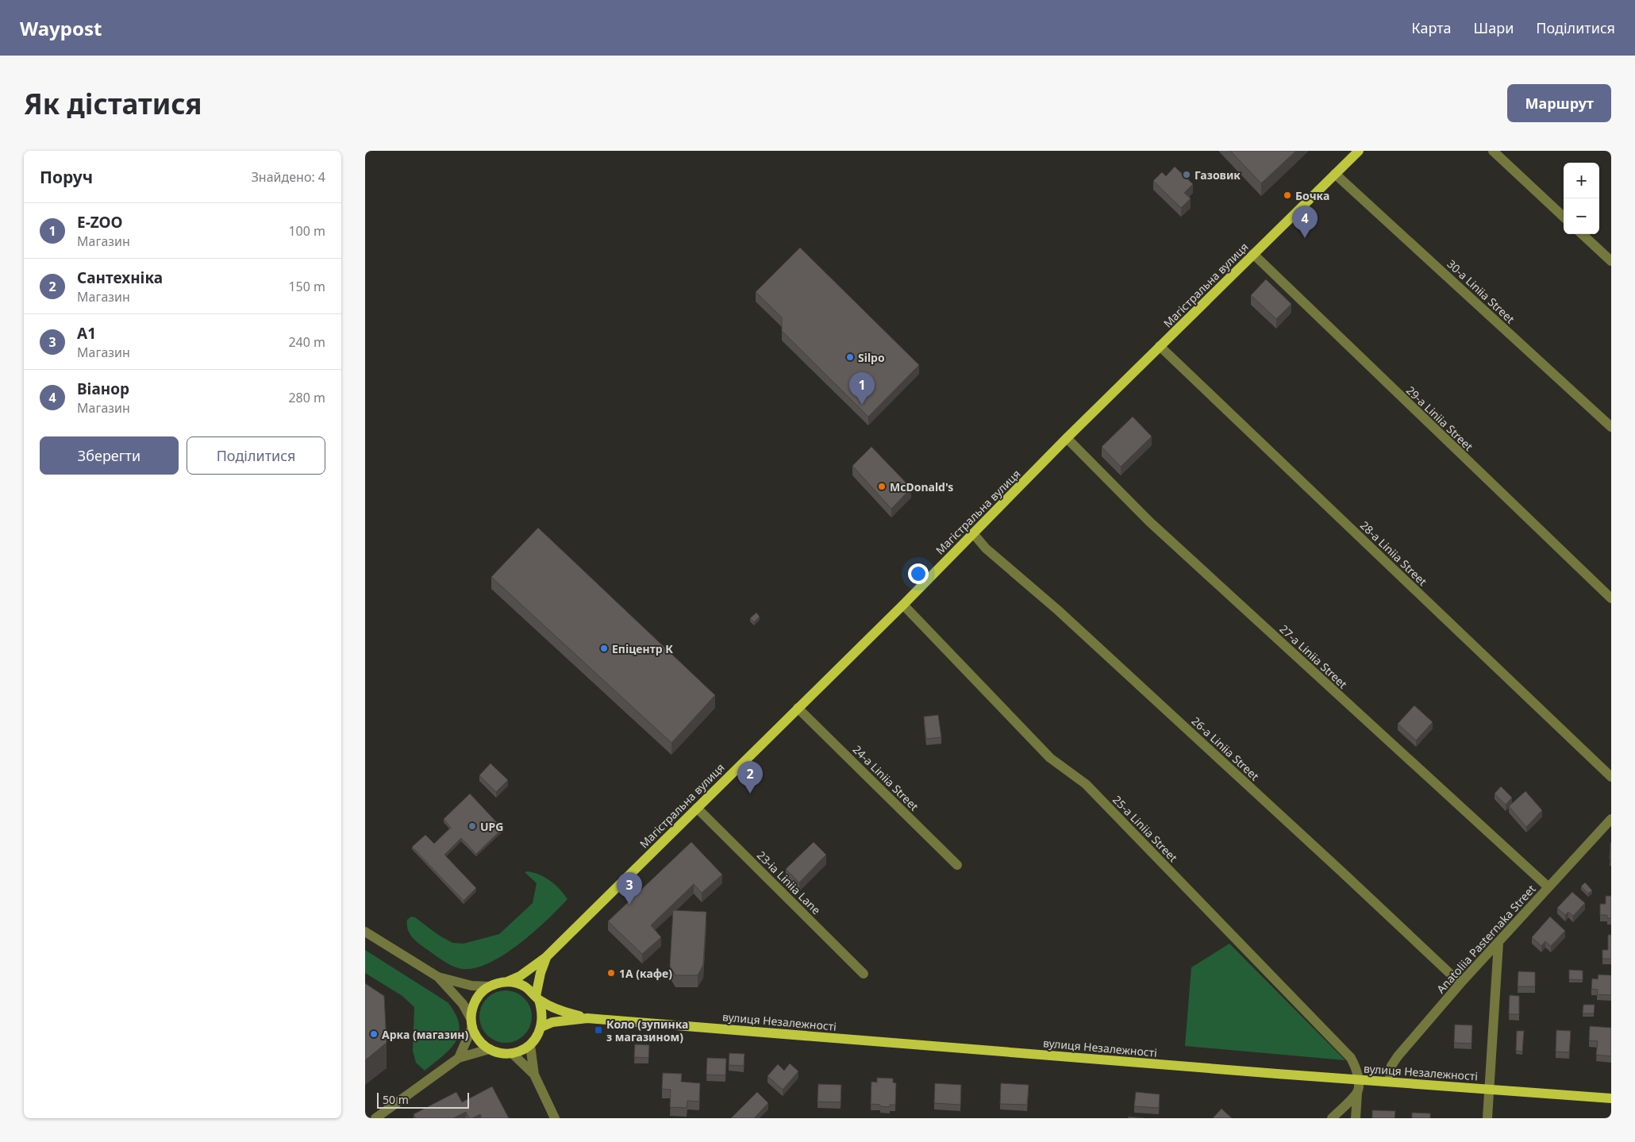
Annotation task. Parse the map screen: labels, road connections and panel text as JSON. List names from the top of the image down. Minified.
{"streets":{"main road":["Магістральна вулиця","вулиця Незалежності"],"street":["30-a Liniia Street","29-a Liniia Street","28-a Liniia Street","27-a Liniia Street","26-a Liniia Street","24-a Liniia Street","25-a Liniia Street","23-ia Liniia Lane","Anatoliia Pasternaka Street"]},"crossings":[["Магістральна вулиця","30-a Liniia Street"],["Магістральна вулиця","29-a Liniia Street"],["Магістральна вулиця","28-a Liniia Street"],["Магістральна вулиця","27-a Liniia Street"],["Магістральна вулиця","26-a Liniia Street"],["Магістральна вулиця","24-a Liniia Street"],["Магістральна вулиця","25-a Liniia Street"],["Магістральна вулиця","23-ia Liniia Lane"],["27-a Liniia Street","Anatoliia Pasternaka Street"],["26-a Liniia Street","Anatoliia Pasternaka Street"],["25-a Liniia Street","вулиця Незалежності"],["Anatoliia Pasternaka Street","вулиця Незалежності"]],"places":{"other":["Газовик","Бочка","Silpo","McDonald's","Епіцентр К","UPG","1А (кафе)","Арка (магазин)"],"transit":["Коло (зупинка з магазином)"]},"scale_bar":"50 m","page":{"header":"Waypost","nav":["Карта","Шари","Поділитися"],"buttons":["Маршрут",["Зберегти","Поділитися"]],"title":"Як дістатися","heading":["Поруч","Знайдено: 4"],"map_buttons":["+","−"],"list":[{"mark":"1","name":"E-ZOO","note":"Магазин","value":"100 m"},{"mark":"2","name":"Сантехніка","note":"Магазин","value":"150 m"},{"mark":"3","name":"А1","note":"Магазин","value":"240 m"},{"mark":"4","name":"Віанор","note":"Магазин","value":"280 m"}],"pins":["4","1","2","3"],"scale":"50 m"}}
